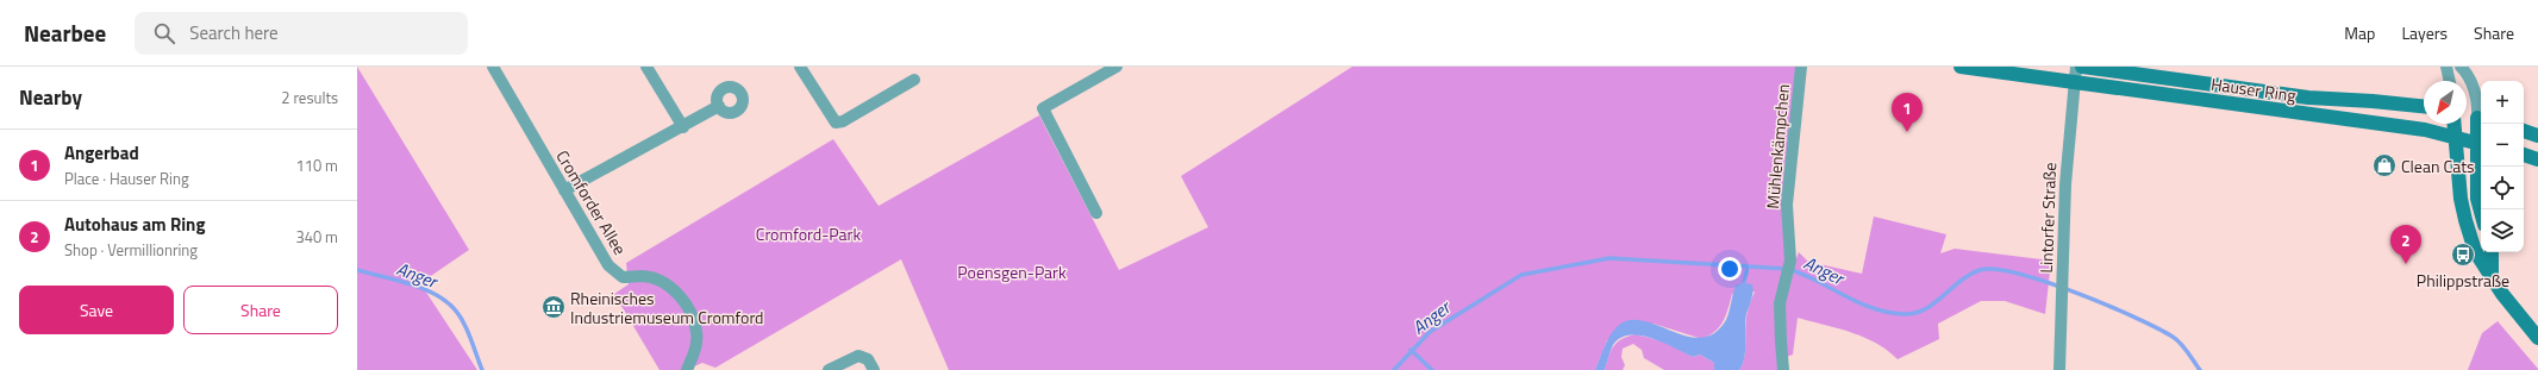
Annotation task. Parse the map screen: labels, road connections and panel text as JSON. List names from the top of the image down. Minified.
{"streets":{"main road":["Hauser Ring"],"street":["Mühlenkämpchen","Cromforder Allee","Lintorfer Straße"]},"crossings":[["Hauser Ring","Lintorfer Straße"]],"water":["Anger"],"parks":["Cromford-Park","Poensgen-Park"],"places":{"shop":["Clean Cats"],"bus stop":["Philippstraße"],"museum":["Rheinisches Industriemuseum Cromford"]},"north":"bottom left","page":{"header":"Nearbee","search":"Search here","nav":["Map","Layers","Share"],"heading":["Nearby","2 results"],"map_buttons":["+","−"],"pins":["1","2"],"list":[{"mark":"1","name":"Angerbad","note":"Place · Hauser Ring","value":"110 m"},{"mark":"2","name":"Autohaus am Ring","note":"Shop · Vermillionring","value":"340 m"}],"buttons":["Save","Share"]}}
